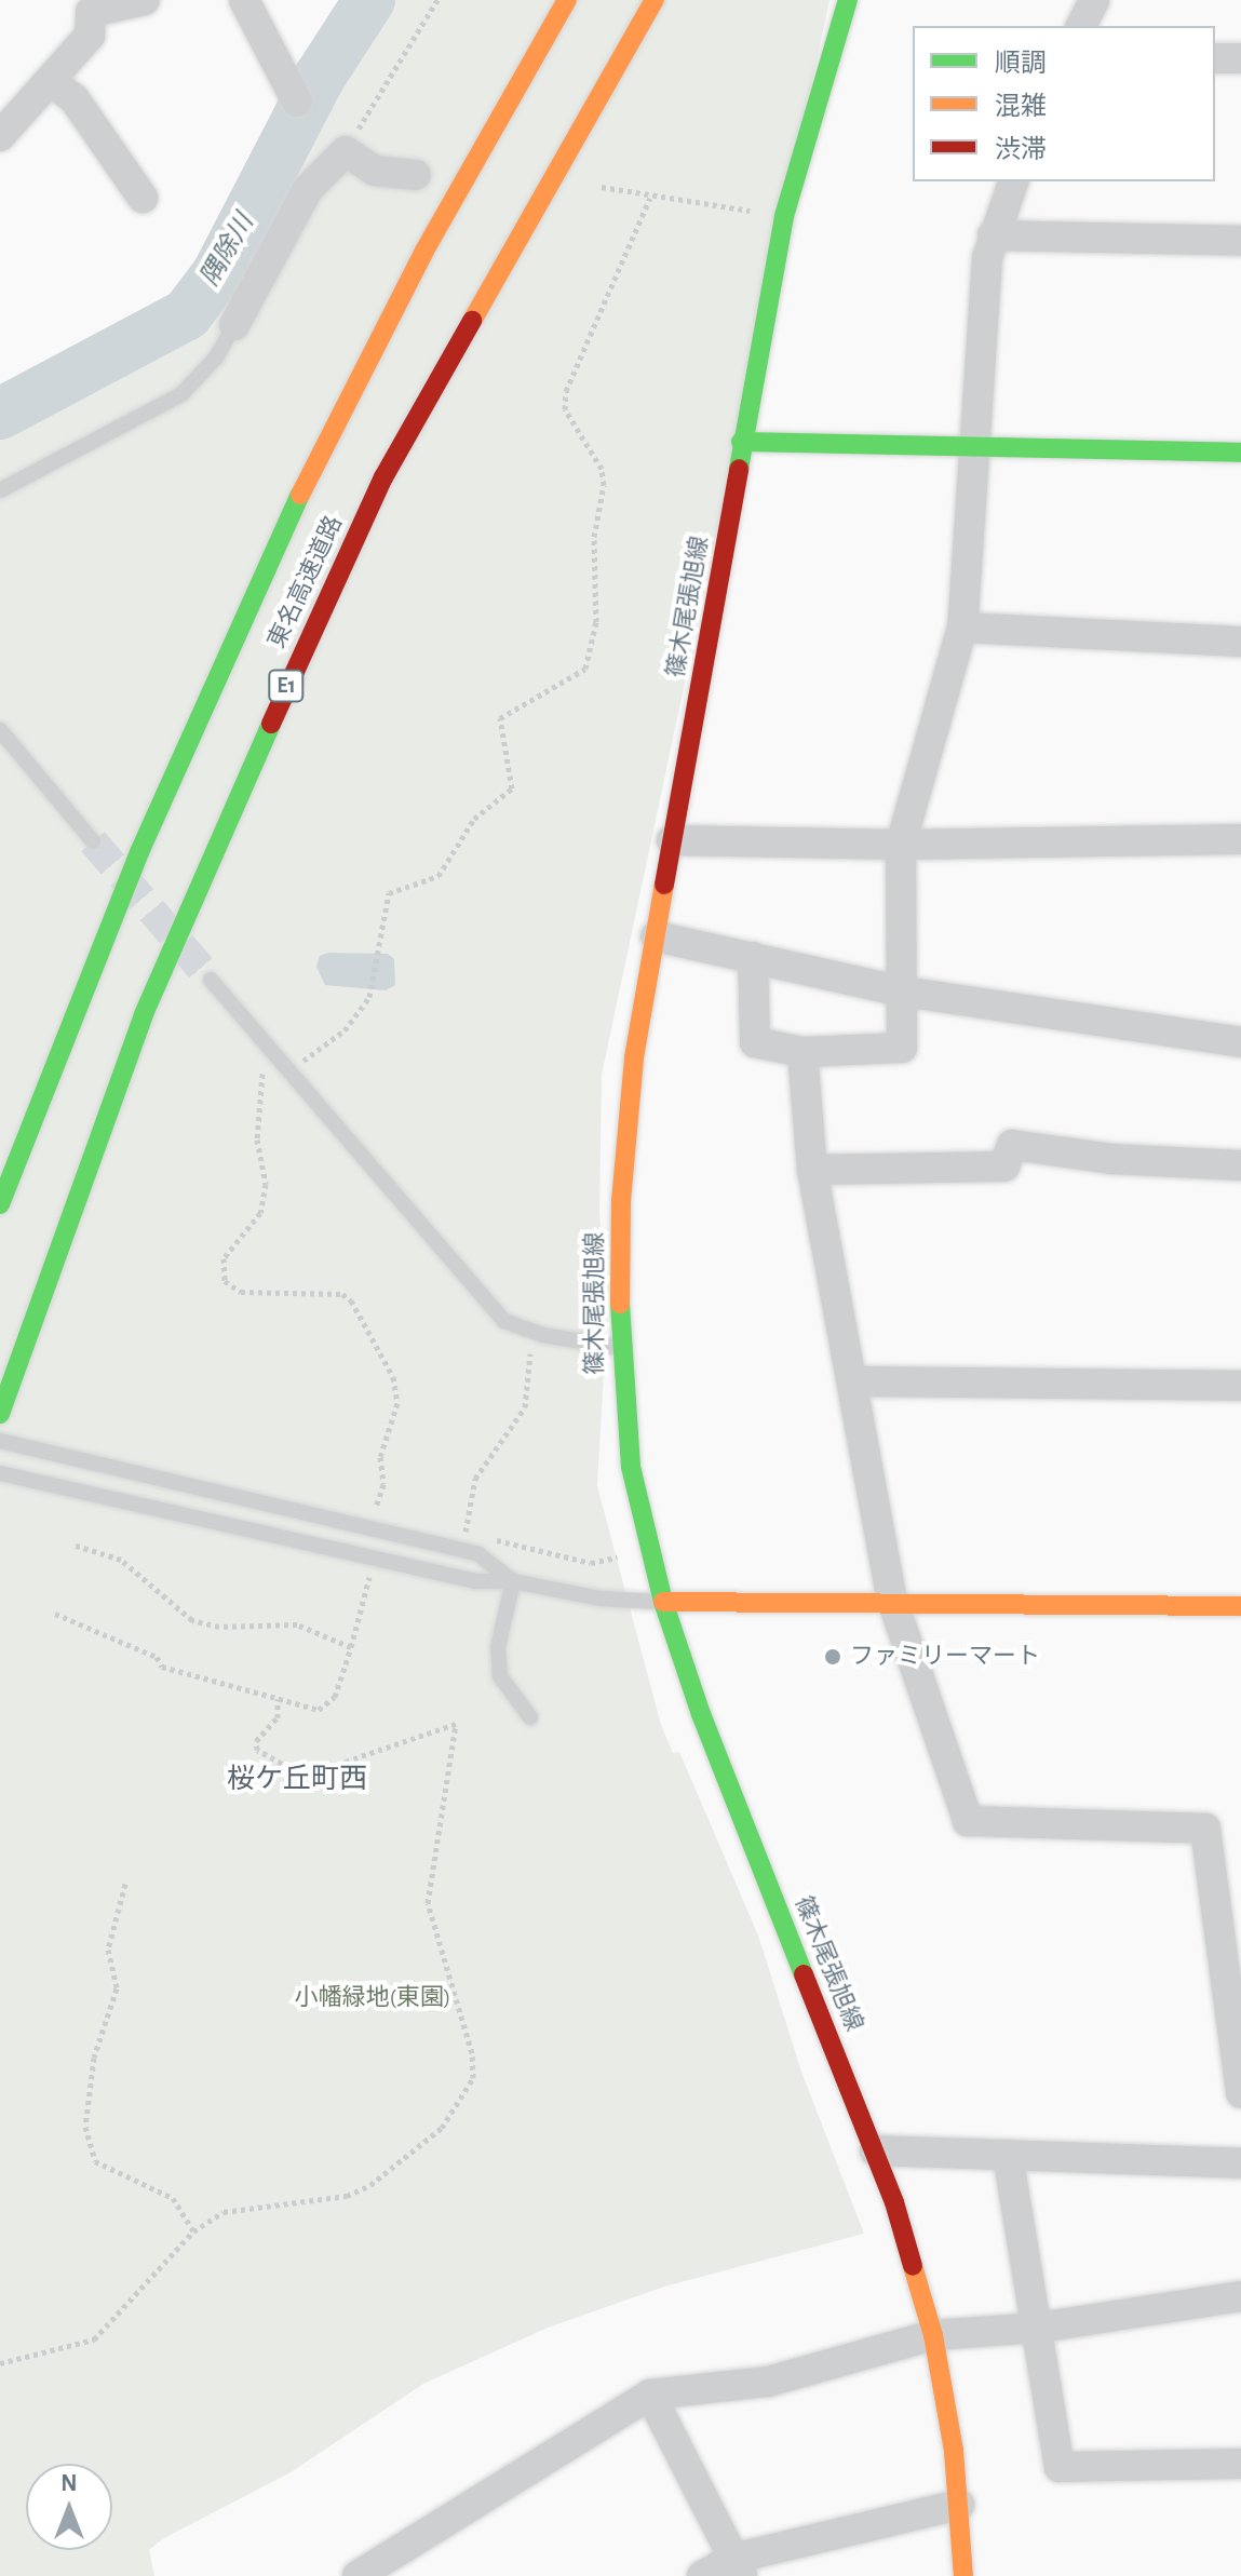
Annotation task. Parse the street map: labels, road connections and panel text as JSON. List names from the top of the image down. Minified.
{"streets":{"main road":["東名高速道路","篠木尾張旭線","E1"]},"districts":["桜ケ丘町西"],"water":["隅除川"],"parks":["小幡緑地(東園)"],"places":["ファミリーマート"],"legend":["順調","混雑","渋滞"],"north":"top"}
